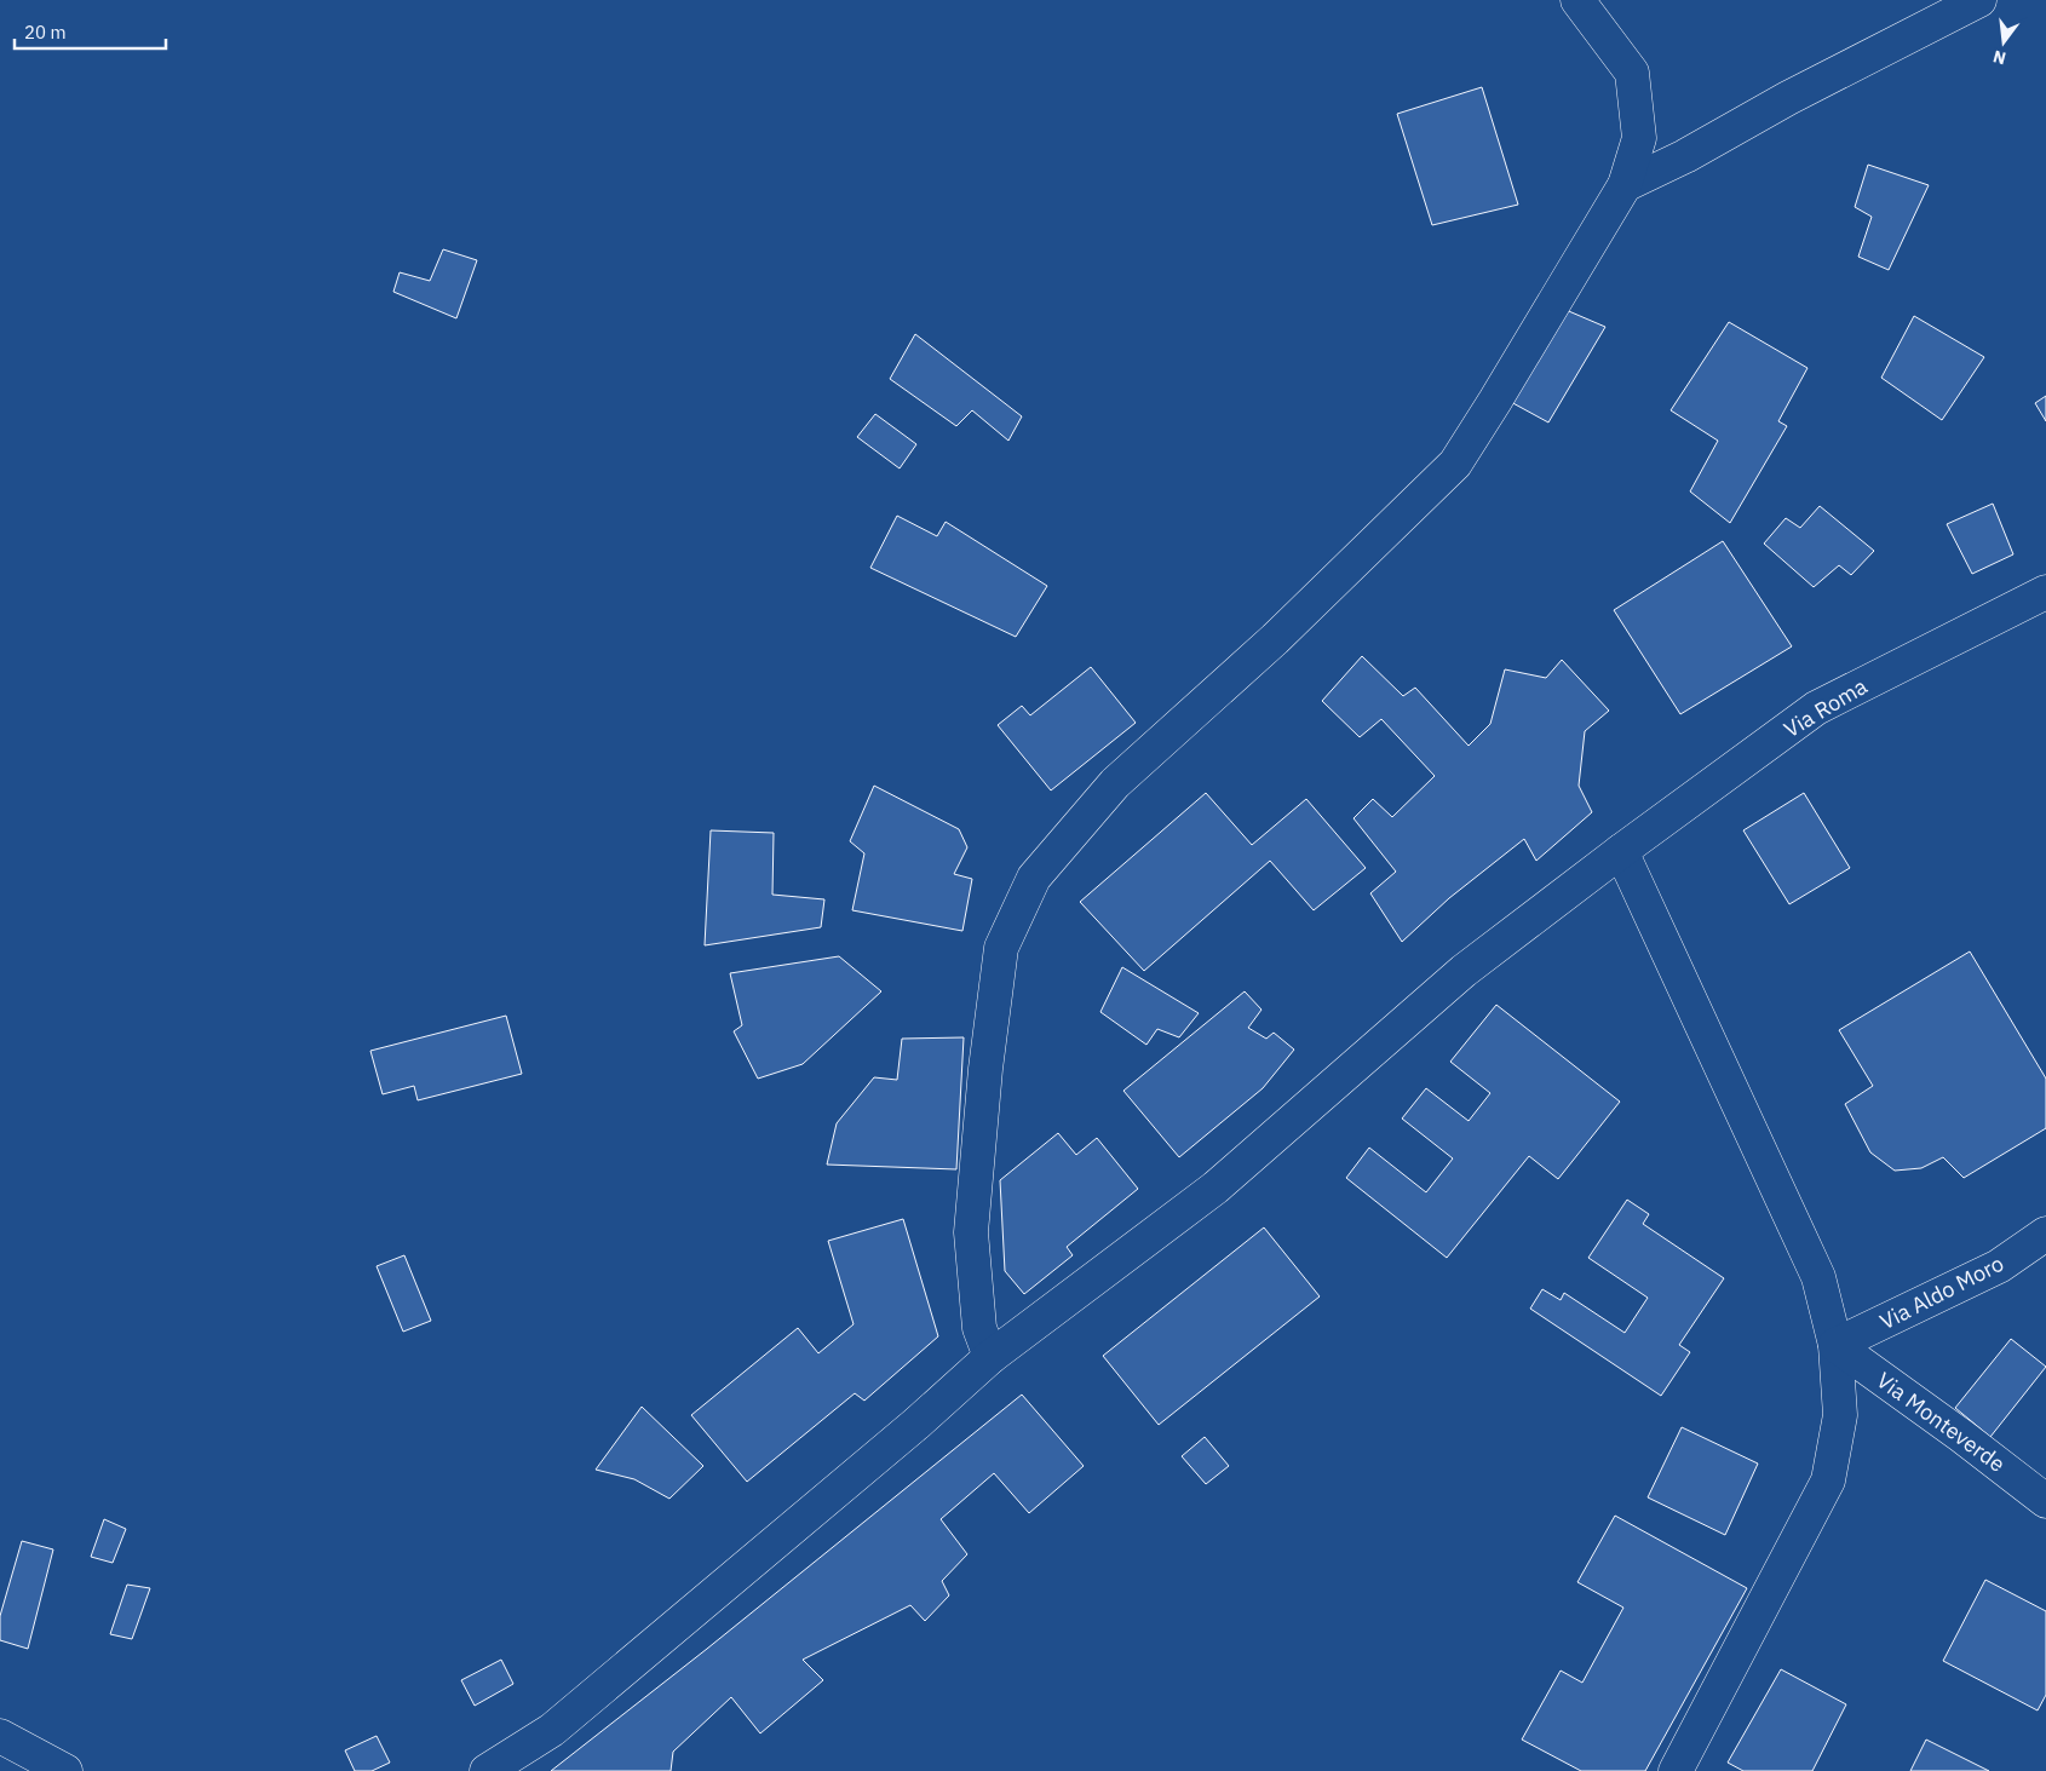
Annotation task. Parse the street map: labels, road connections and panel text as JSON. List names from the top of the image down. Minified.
{"streets":{"street":["Via Roma","Via Aldo Moro","Via Monteverde"]},"crossings":[["Via Aldo Moro","Via Monteverde"]],"scale_bar":"20 m","north":"bottom"}
